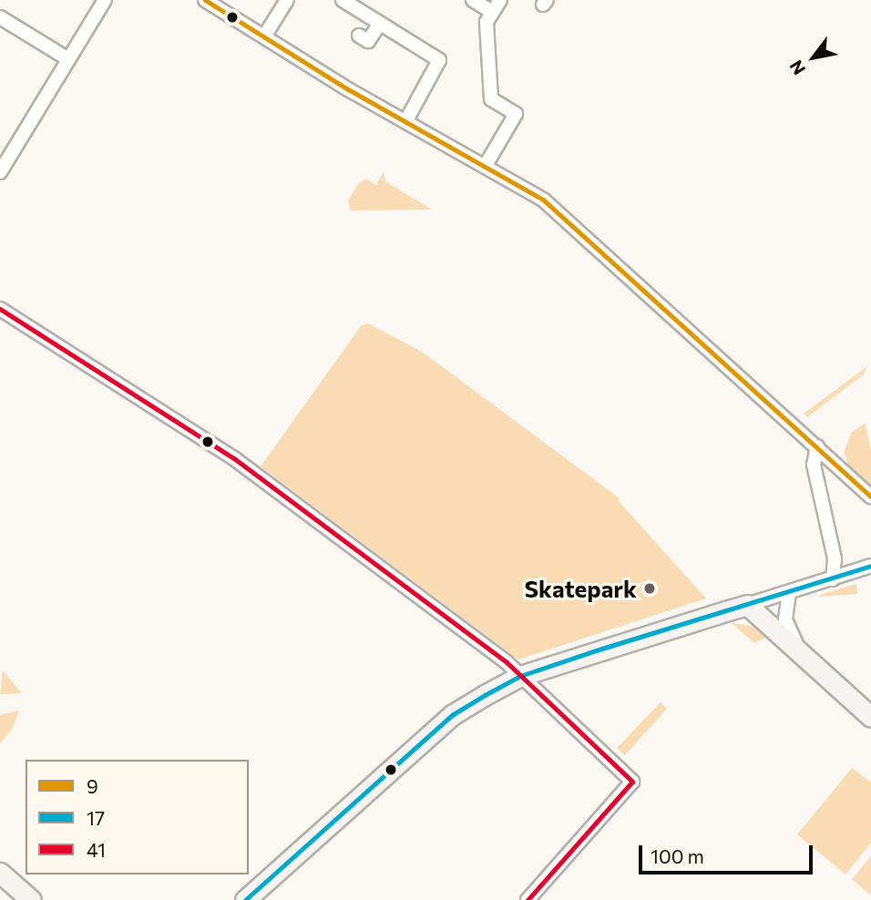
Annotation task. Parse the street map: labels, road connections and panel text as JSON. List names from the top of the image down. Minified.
{"places":["Skatepark"],"lines":["transit line 9","transit line 41","transit line 17"],"legend":["9","17","41"],"scale_bar":"100 m","north":"bottom left"}
